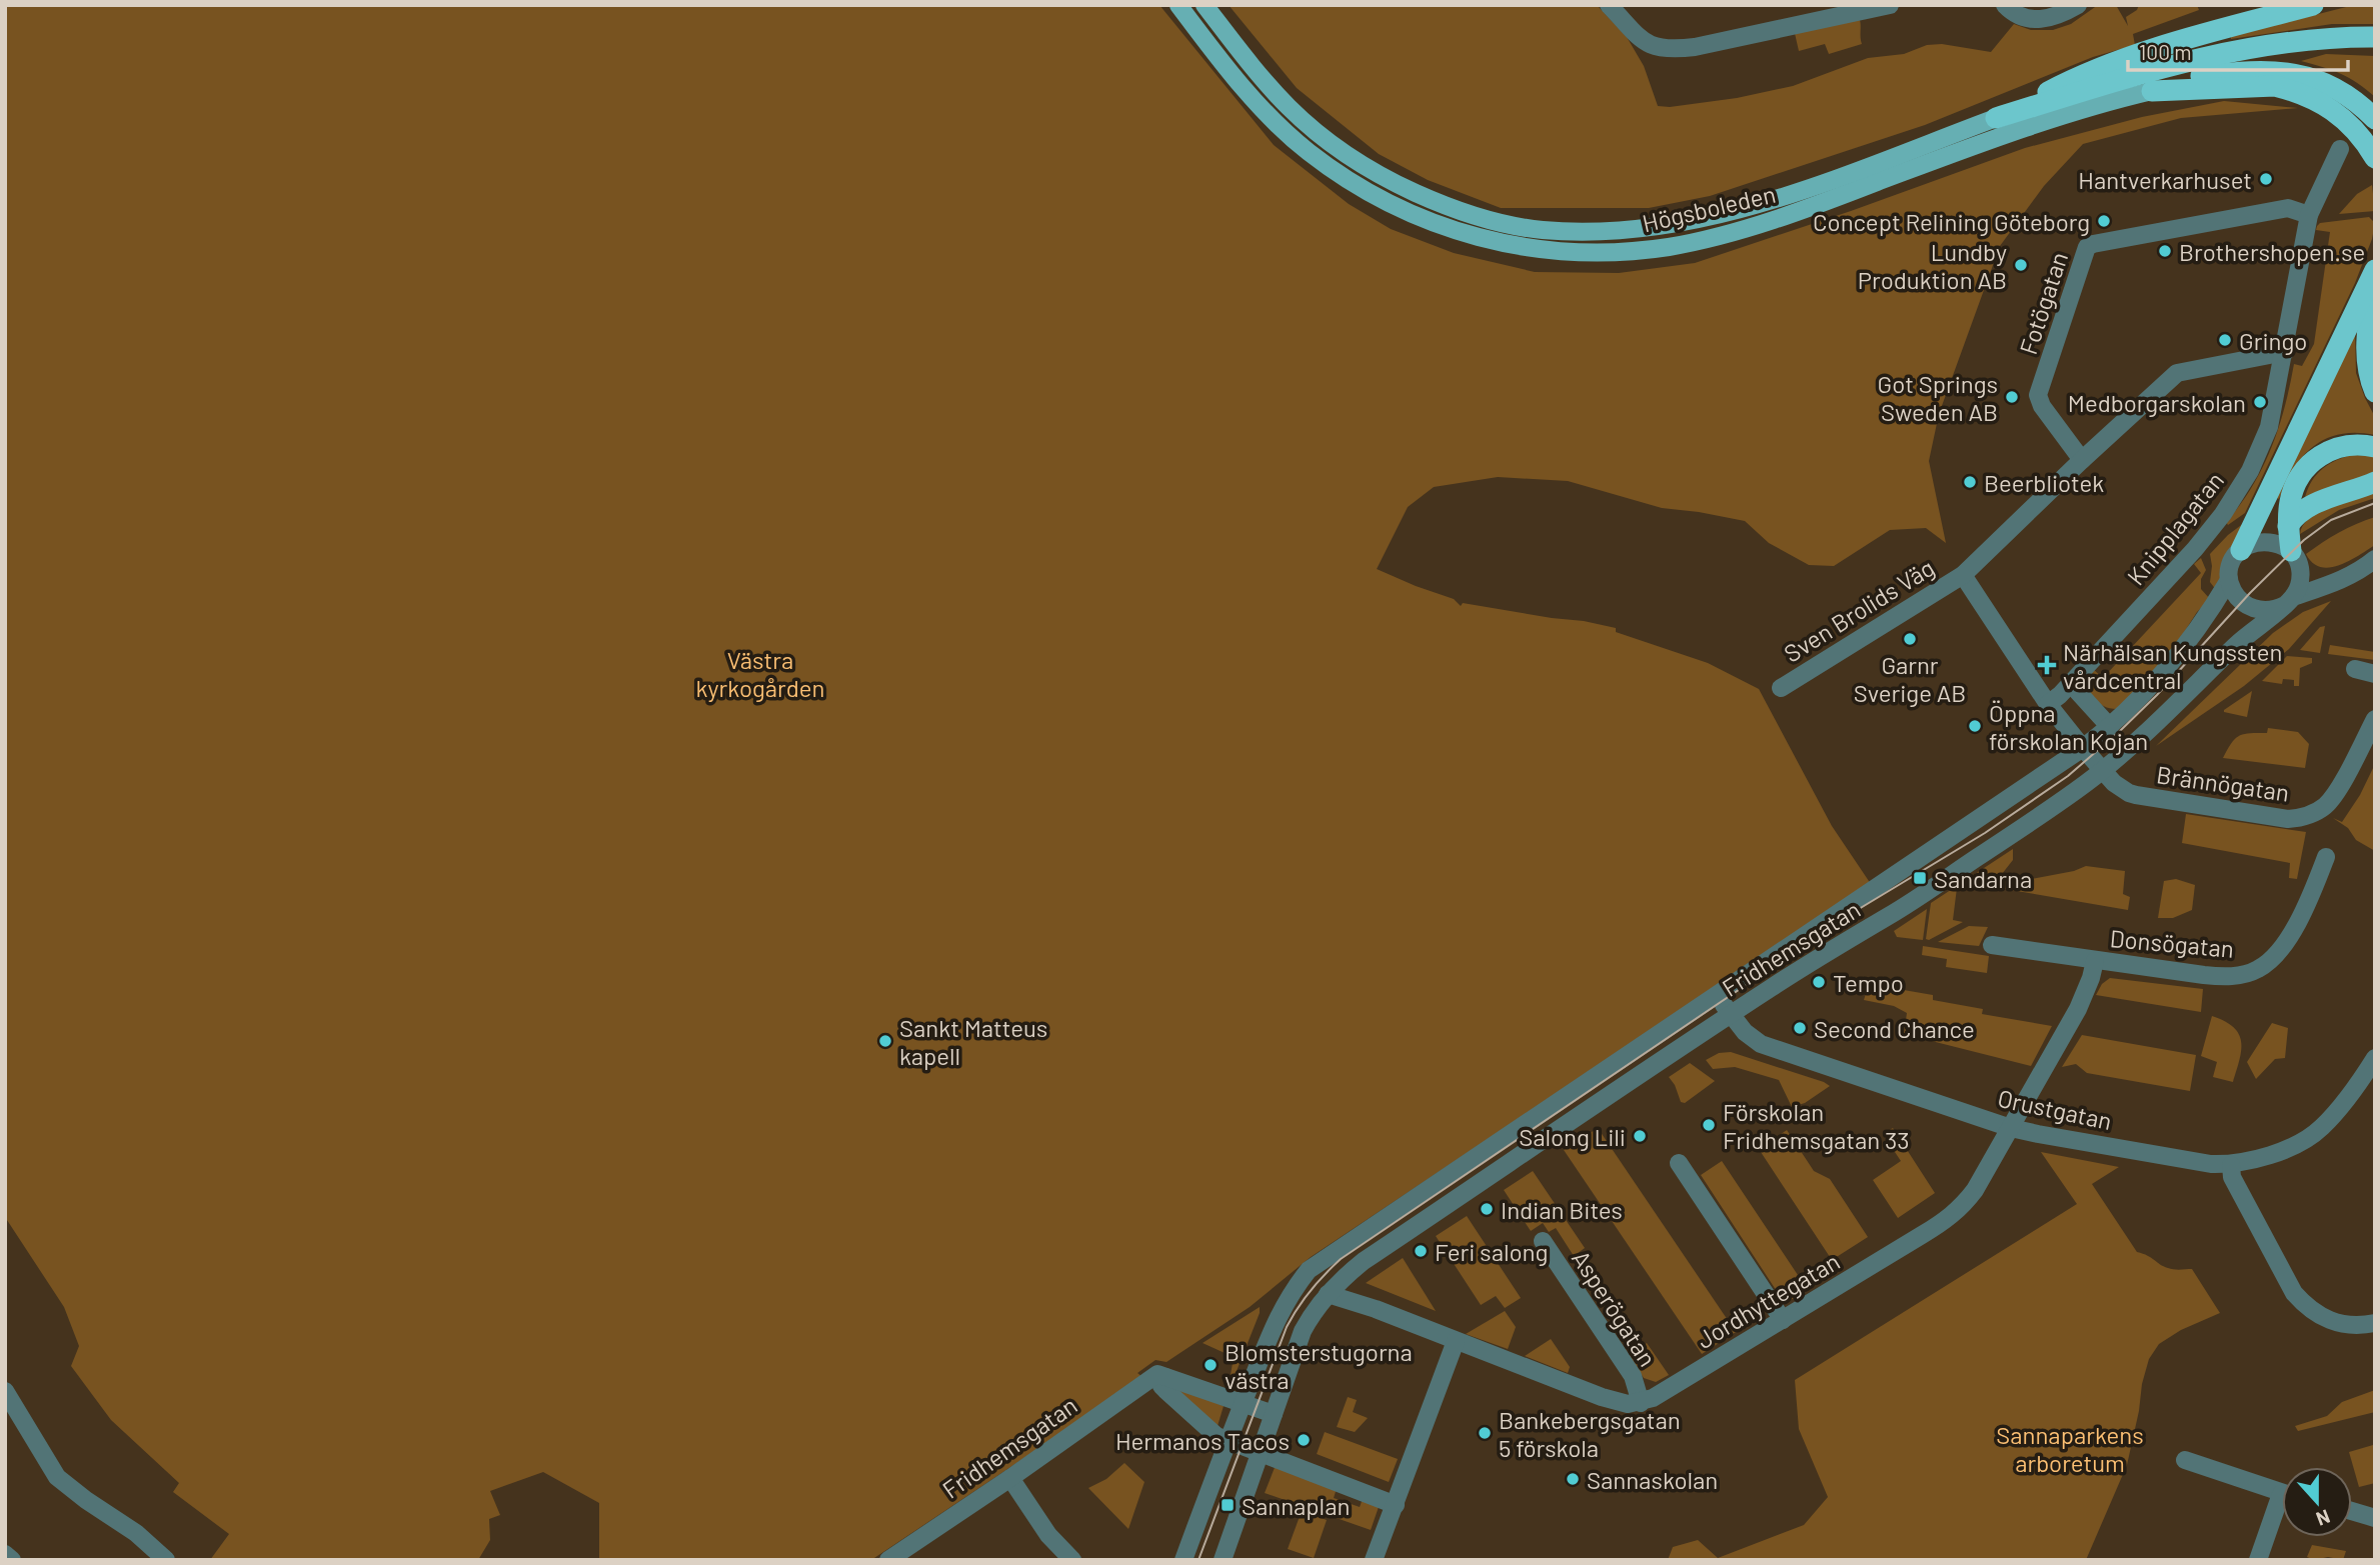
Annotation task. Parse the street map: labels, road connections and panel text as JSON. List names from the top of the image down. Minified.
{"streets":{"main road":["Högsboleden"],"street":["Fotögatan","Knipplagatan","Sven Brolids Väg","Brännögatan","Donsögatan","Fridhemsgatan","Orustgatan","Jordhyttegatan","Asperögatan"]},"crossings":[["Fotögatan","Knipplagatan"],["Fotögatan","Sven Brolids Väg"],["Knipplagatan","Sven Brolids Väg"],["Knipplagatan","Brännögatan"],["Sven Brolids Väg","Brännögatan"],["Brännögatan","Fridhemsgatan"],["Donsögatan","Jordhyttegatan"],["Fridhemsgatan","Orustgatan"],["Orustgatan","Jordhyttegatan"],["Jordhyttegatan","Asperögatan"]],"parks":["Västra kyrkogården","Sannaparkens arboretum"],"places":{"other":["Hantverkarhuset","Concept Relining Göteborg","Brothershopen.se","Lundby Produktion AB","Gringo","Got Springs Sweden AB","Medborgarskolan","Beerbliotek","Garnr Sverige AB","Öppna förskolan Kojan","Tempo","Second Chance","Sankt Matteus kapell","Förskolan Fridhemsgatan 33","Salong Lili","Indian Bites","Feri salong","Blomsterstugorna västra","Bankebergsgatan 5 förskola","Hermanos Tacos","Sannaskolan"],"health":["Närhälsan Kungssten vårdcentral"],"transit":["Sandarna","Sannaplan"]},"scale_bar":"100 m","north":"bottom"}
